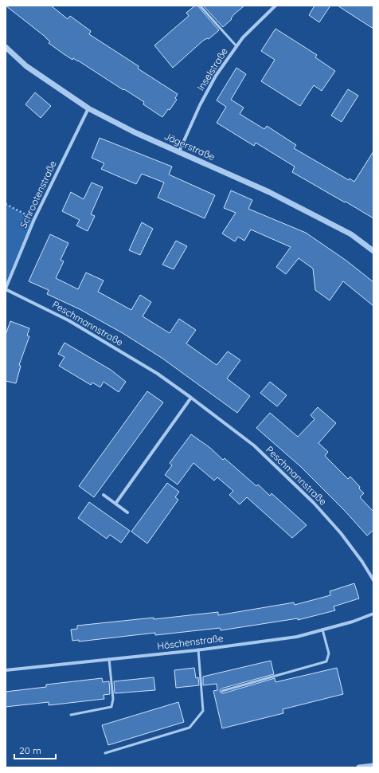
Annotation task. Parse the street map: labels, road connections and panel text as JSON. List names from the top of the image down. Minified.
{"streets":{"street":["Inselstraße","Jägerstraße","Schrootenstraße","Peschmannstraße","Höschenstraße"]},"crossings":[["Inselstraße","Jägerstraße"],["Jägerstraße","Schrootenstraße"],["Schrootenstraße","Peschmannstraße"]],"scale_bar":"20 m"}
